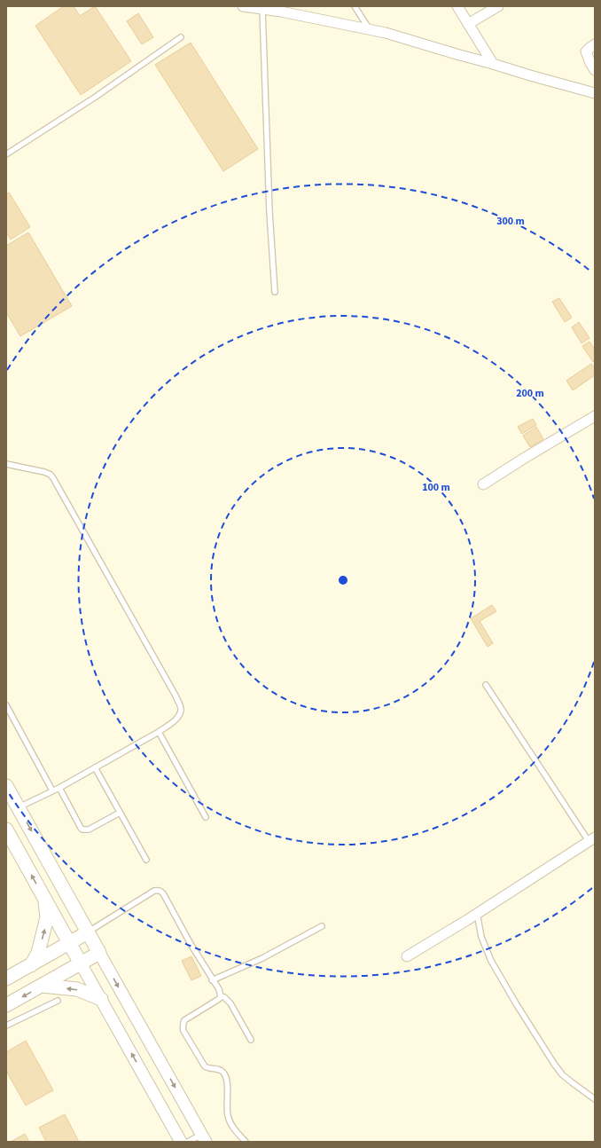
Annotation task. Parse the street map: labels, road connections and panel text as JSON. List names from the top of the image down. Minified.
{"rings":["300 m","200 m","100 m"]}
